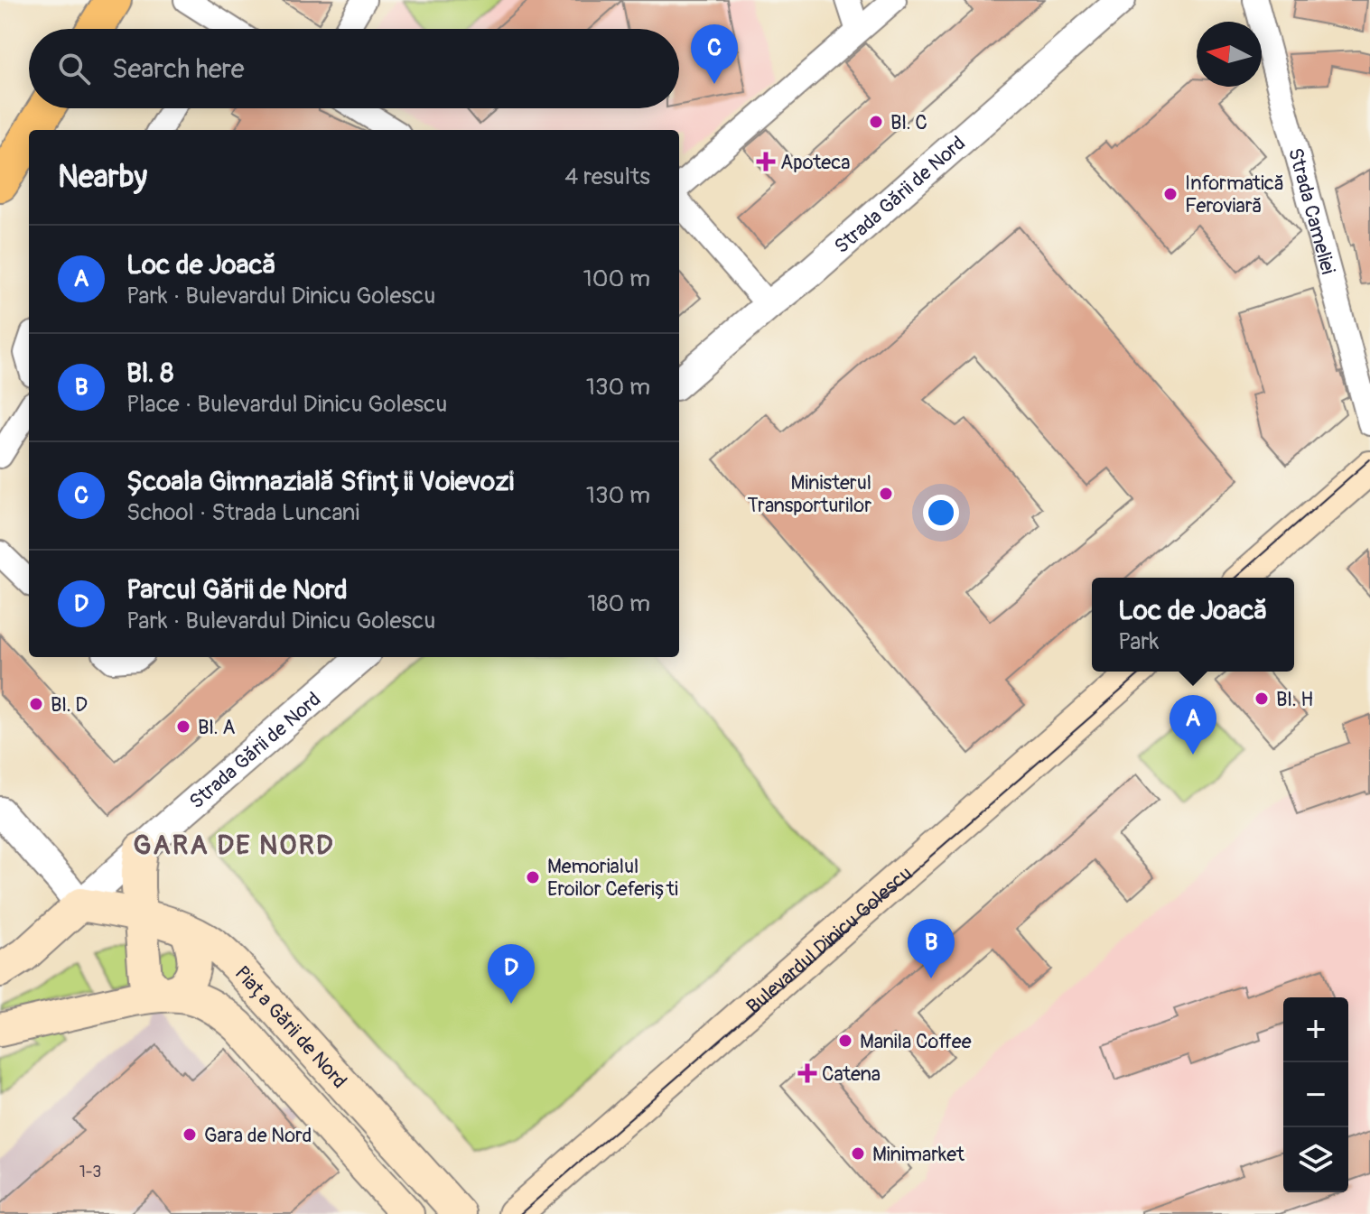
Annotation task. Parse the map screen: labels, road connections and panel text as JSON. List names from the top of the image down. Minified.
{"streets":{"main road":["Bulevardul Dinicu Golescu","Piața Gării de Nord"],"street":["Strada Gării de Nord","Strada Cameliei"]},"crossings":[["Strada Gării de Nord","Piața Gării de Nord"]],"districts":["GARA DE NORD"],"places":{"other":["Bl. C","Informatică Feroviară","Ministerul Transporturilor","Bl. H","Bl. D","Bl. A","Memorialul Eroilor Ceferiști","Manila Coffee","Gara de Nord","Minimarket"],"health":["Apoteca","Catena"]},"house_numbers":["1-3"],"north":"left","page":{"pins":["C","A","B","D"],"search":"Search here","heading":["Nearby","4 results"],"list":[{"mark":"A","name":"Loc de Joacă","note":"Park · Bulevardul Dinicu Golescu","value":"100 m"},{"mark":"B","name":"Bl. 8","note":"Place · Bulevardul Dinicu Golescu","value":"130 m"},{"mark":"C","name":"Școala Gimnazială Sfinții Voievozi","note":"School · Strada Luncani","value":"130 m"},{"mark":"D","name":"Parcul Gării de Nord","note":"Park · Bulevardul Dinicu Golescu","value":"180 m"}],"popup":["Loc de Joacă","Park"],"map_buttons":["+","−"]}}
